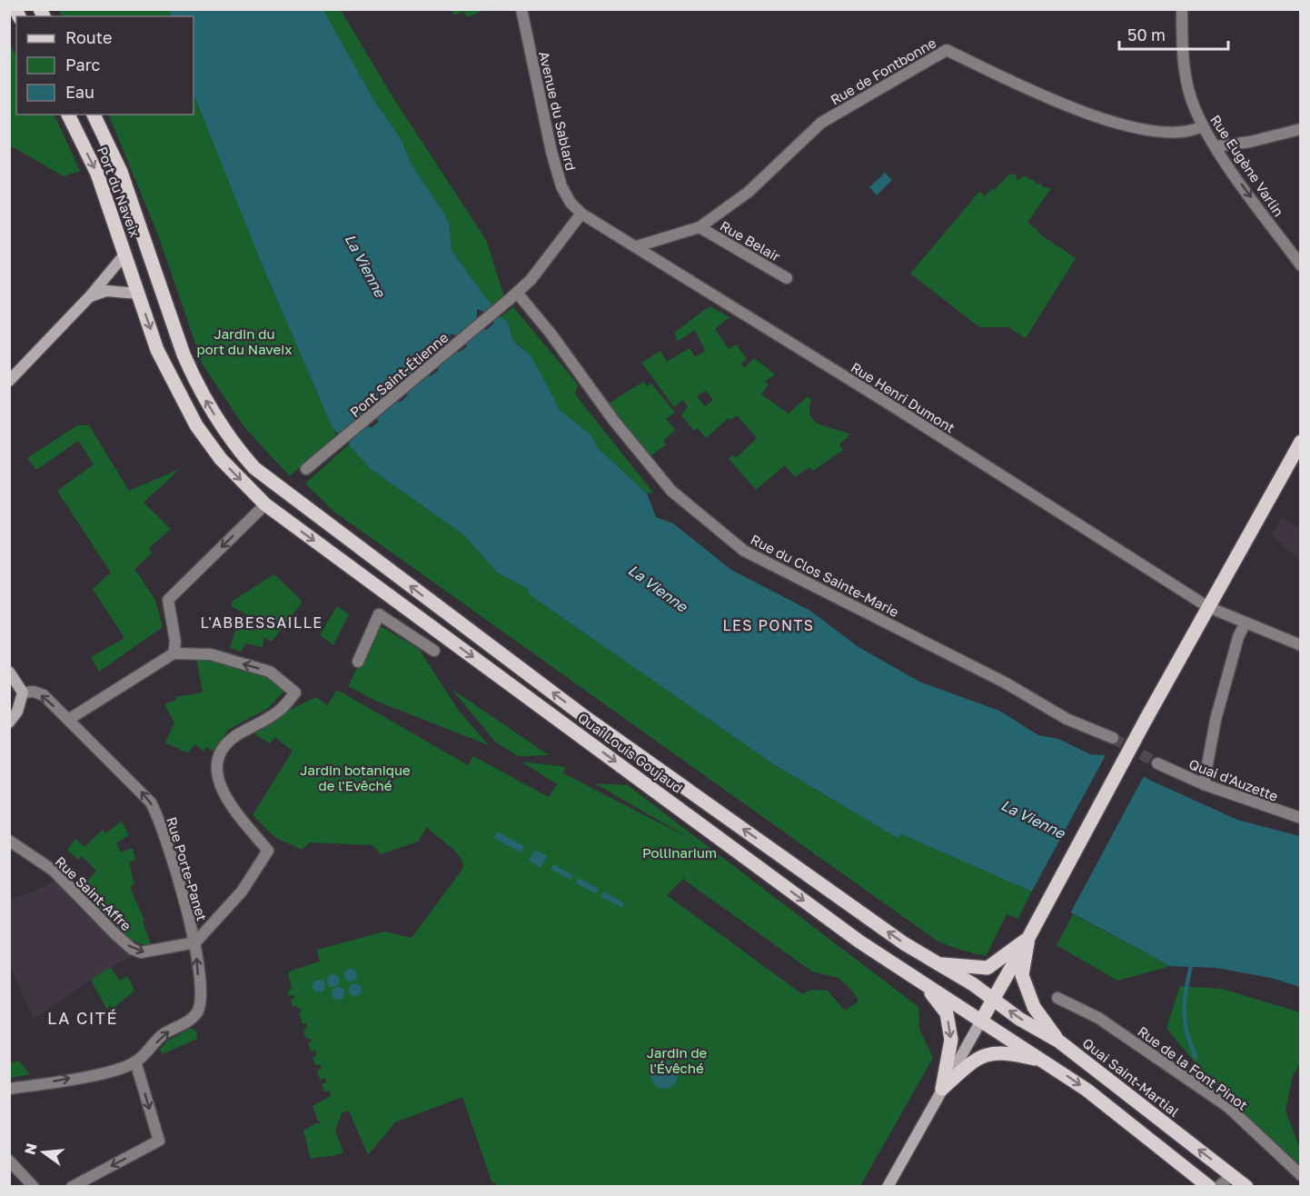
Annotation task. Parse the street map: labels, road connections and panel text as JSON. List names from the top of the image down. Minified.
{"streets":{"main road":["Port du Naveix","Quai Louis Goujaud","Quai Saint-Martial"],"street":["Rue de Fontbonne","Avenue du Sablard","Rue Eugène Varlin","Rue Belair","Pont Saint-Étienne","Rue Henri Dumont","Rue du Clos Sainte-Marie","Quai d'Auzette","Rue Porte-Panet","Rue Saint-Affre","Rue de la Font Pinot"]},"crossings":[["Rue de Fontbonne","Rue Eugène Varlin"],["Rue de Fontbonne","Rue Belair"],["Rue de Fontbonne","Rue Henri Dumont"],["Avenue du Sablard","Pont Saint-Étienne"],["Avenue du Sablard","Rue Henri Dumont"],["Port du Naveix","Quai Louis Goujaud"],["Pont Saint-Étienne","Rue Henri Dumont"],["Pont Saint-Étienne","Rue du Clos Sainte-Marie"],["Quai Louis Goujaud","Quai Saint-Martial"],["Rue Porte-Panet","Rue Saint-Affre"]],"one_way":["Rue Eugène Varlin","Rue Porte-Panet","Rue Saint-Affre"],"districts":["L'ABBESSAILLE","LES PONTS","LA CITÉ"],"water":["La Vienne"],"parks":["Jardin du port du Naveix","Jardin botanique de l'Evêché","Pollinarium","Jardin de l'Évêché"],"legend":["Route","Parc","Eau"],"scale_bar":"50 m","north":"left"}
